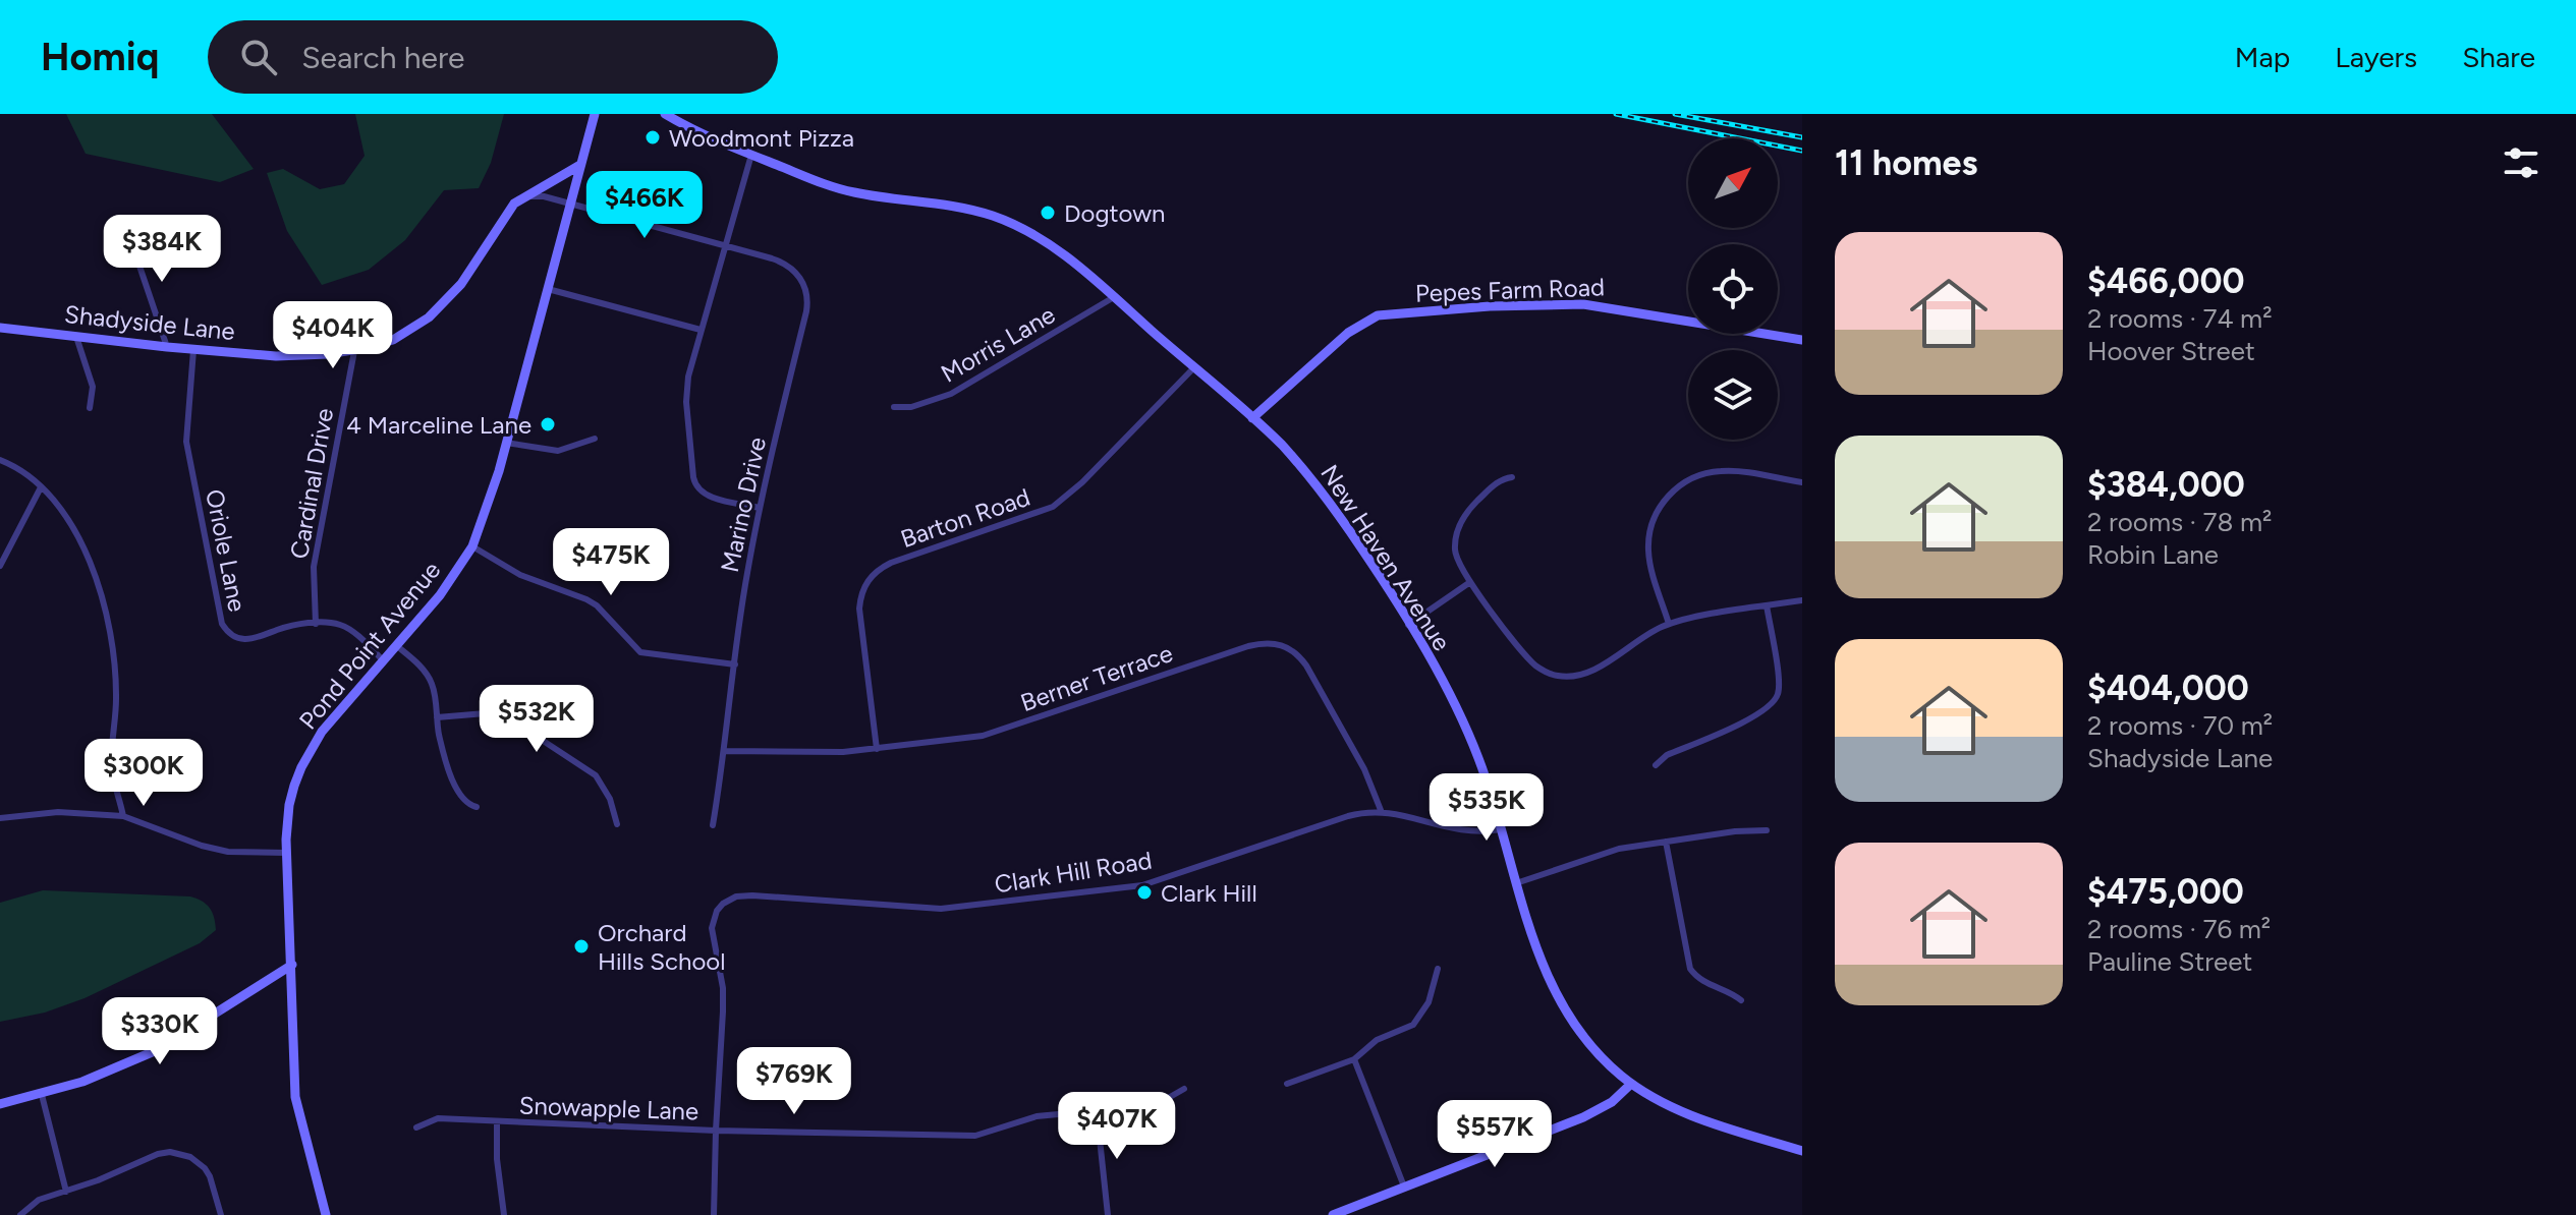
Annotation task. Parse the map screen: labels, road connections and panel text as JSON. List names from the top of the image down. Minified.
{"streets":{"main road":["Pepes Farm Road","Shadyside Lane","New Haven Avenue","Pond Point Avenue"],"street":["Morris Lane","Cardinal Drive","Marino Drive","Barton Road","Oriole Lane","Berner Terrace","Clark Hill Road","Snowapple Lane"]},"crossings":[["Pepes Farm Road","New Haven Avenue"],["Shadyside Lane","Cardinal Drive"],["Shadyside Lane","Oriole Lane"],["Shadyside Lane","Pond Point Avenue"],["Morris Lane","New Haven Avenue"],["Cardinal Drive","Oriole Lane"],["Marino Drive","Pond Point Avenue"],["Marino Drive","Berner Terrace"],["Barton Road","New Haven Avenue"],["Barton Road","Berner Terrace"],["Oriole Lane","Pond Point Avenue"],["New Haven Avenue","Clark Hill Road"],["Berner Terrace","Clark Hill Road"],["Clark Hill Road","Snowapple Lane"]],"places":["Woodmont Pizza","Dogtown","4 Marceline Lane","Clark Hill","Orchard Hills School"],"north":"top right","page":{"header":"Homiq","search":"Search here","nav":["Map","Layers","Share"],"heading":"11 homes","price":["$466K","$384K","$404K","$475K","$532K","$300K","$535K","$330K","$769K","$407K","$557K"],"list":[{"name":"$466,000","note":"2 rooms · 74 m² · Hoover Street"},{"name":"$384,000","note":"2 rooms · 78 m² · Robin Lane"},{"name":"$404,000","note":"2 rooms · 70 m² · Shadyside Lane"},{"name":"$475,000","note":"2 rooms · 76 m² · Pauline Street"}]}}
